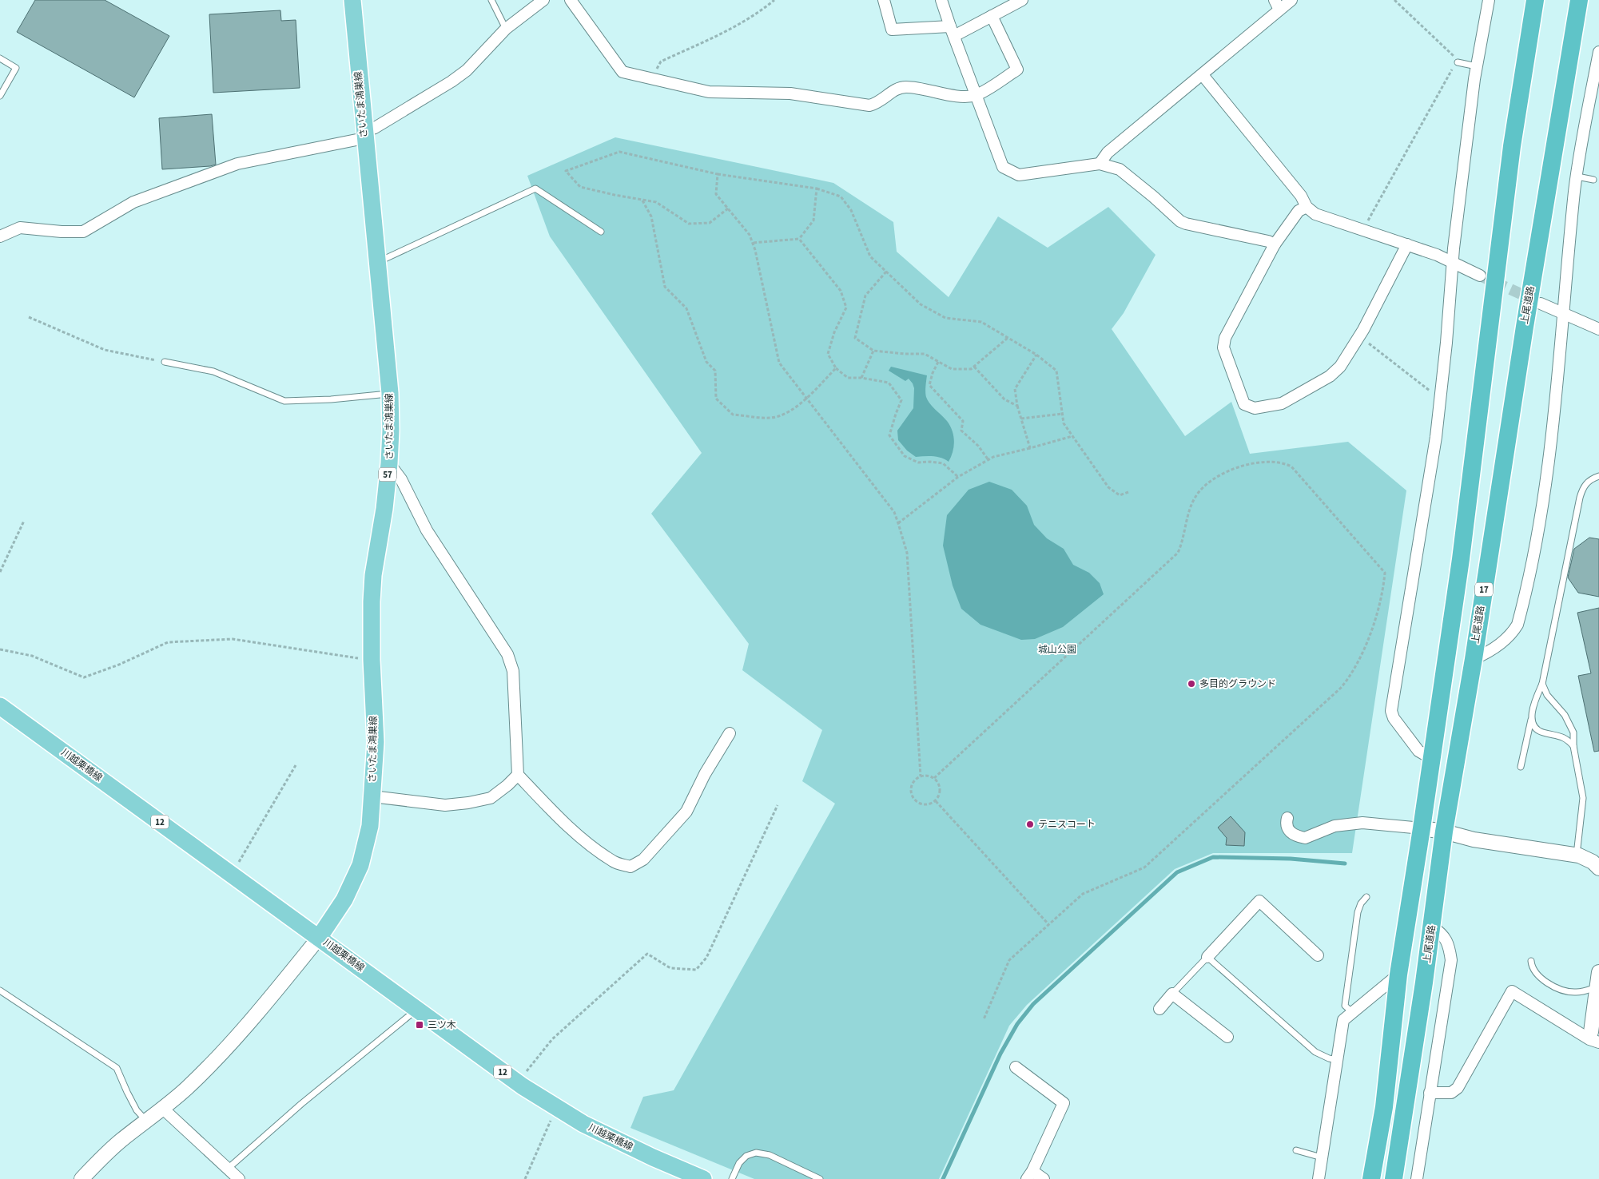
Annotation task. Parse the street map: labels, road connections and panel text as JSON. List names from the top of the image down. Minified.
{"streets":{"highway":["上尾道路","17"],"main road":["さいたま鴻巣線","57","川越栗橋線","12"]},"crossings":[["さいたま鴻巣線","川越栗橋線"]],"parks":["城山公園"],"places":{"other":["多目的グラウンド","テニスコート"],"transit":["三ツ木"]}}
